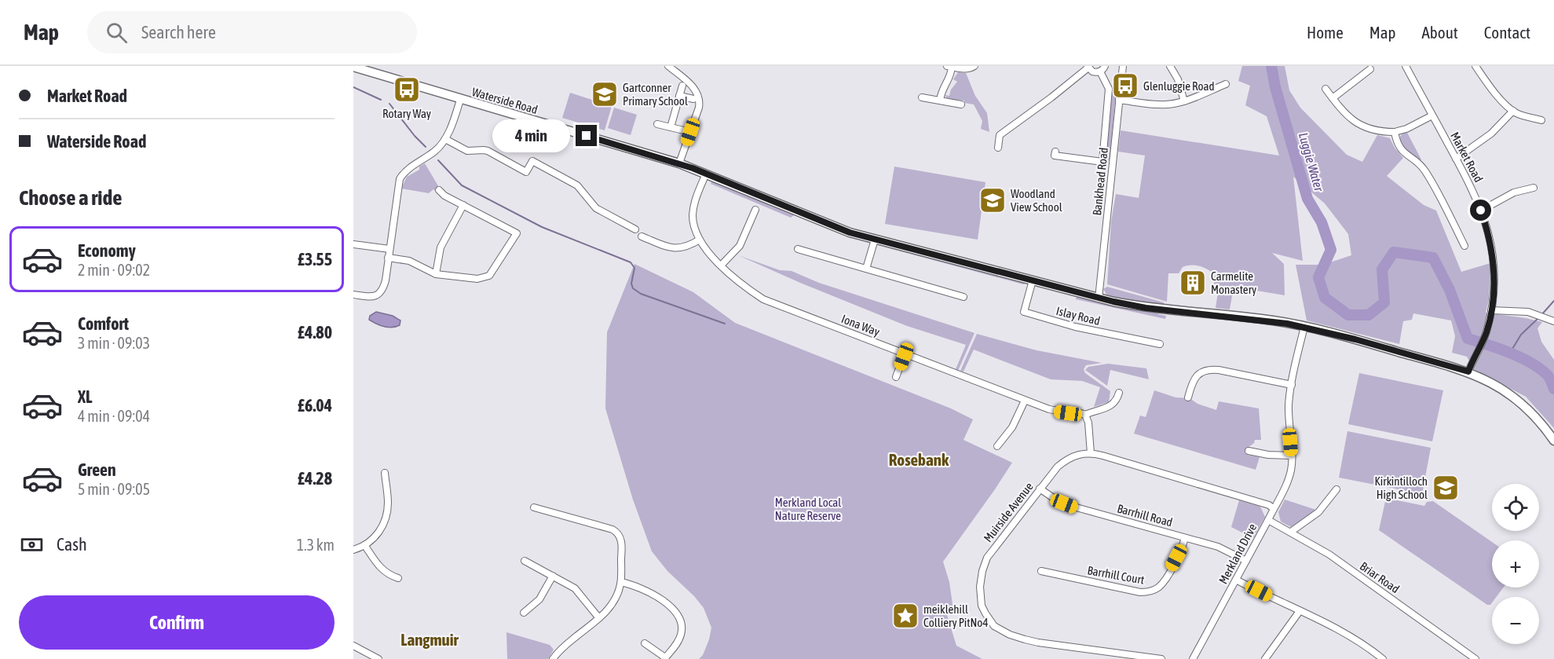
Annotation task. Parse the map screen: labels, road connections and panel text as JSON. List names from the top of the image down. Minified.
{"streets":{"main road":["Waterside Road"],"street":["Market Road","Bankhead Road","Islay Road","Iona Way","Muirside Avenue","Barrhill Road","Merkland Drive","Barrhill Court","Briar Road"]},"crossings":[["Waterside Road","Market Road"],["Waterside Road","Bankhead Road"],["Waterside Road","Islay Road"],["Waterside Road","Iona Way"],["Waterside Road","Merkland Drive"],["Muirside Avenue","Barrhill Road"],["Muirside Avenue","Merkland Drive"],["Barrhill Road","Merkland Drive"],["Barrhill Road","Barrhill Court"],["Merkland Drive","Briar Road"]],"districts":["Rosebank","Langmuir"],"water":["Luggie Water"],"parks":["Merkland Local Nature Reserve"],"places":{"bus stop":["Glenluggie Road","Rotary Way"],"school or university":["Gartconner Primary School","Woodland View School","Kirkintilloch High School"],"building":["Carmelite Monastery"],"place":["meiklehill Colliery PitNo4"]},"page":{"header":"Map","search":"Search here","nav":["Home","Map","About","Contact"],"banner":["Market Road","Waterside Road"],"bubble":"4 min","heading":"Choose a ride","list":[{"name":"Economy","note":"2 min · 09:02","value":"£3.55"},{"name":"Comfort","note":"3 min · 09:03","value":"£4.80"},{"name":"XL","note":"4 min · 09:04","value":"£6.04"},{"name":"Green","note":"5 min · 09:05","value":"£4.28"}],"map_buttons":["+","−"],"pay":["Cash","1.3 km"],"buttons":"Confirm"}}
